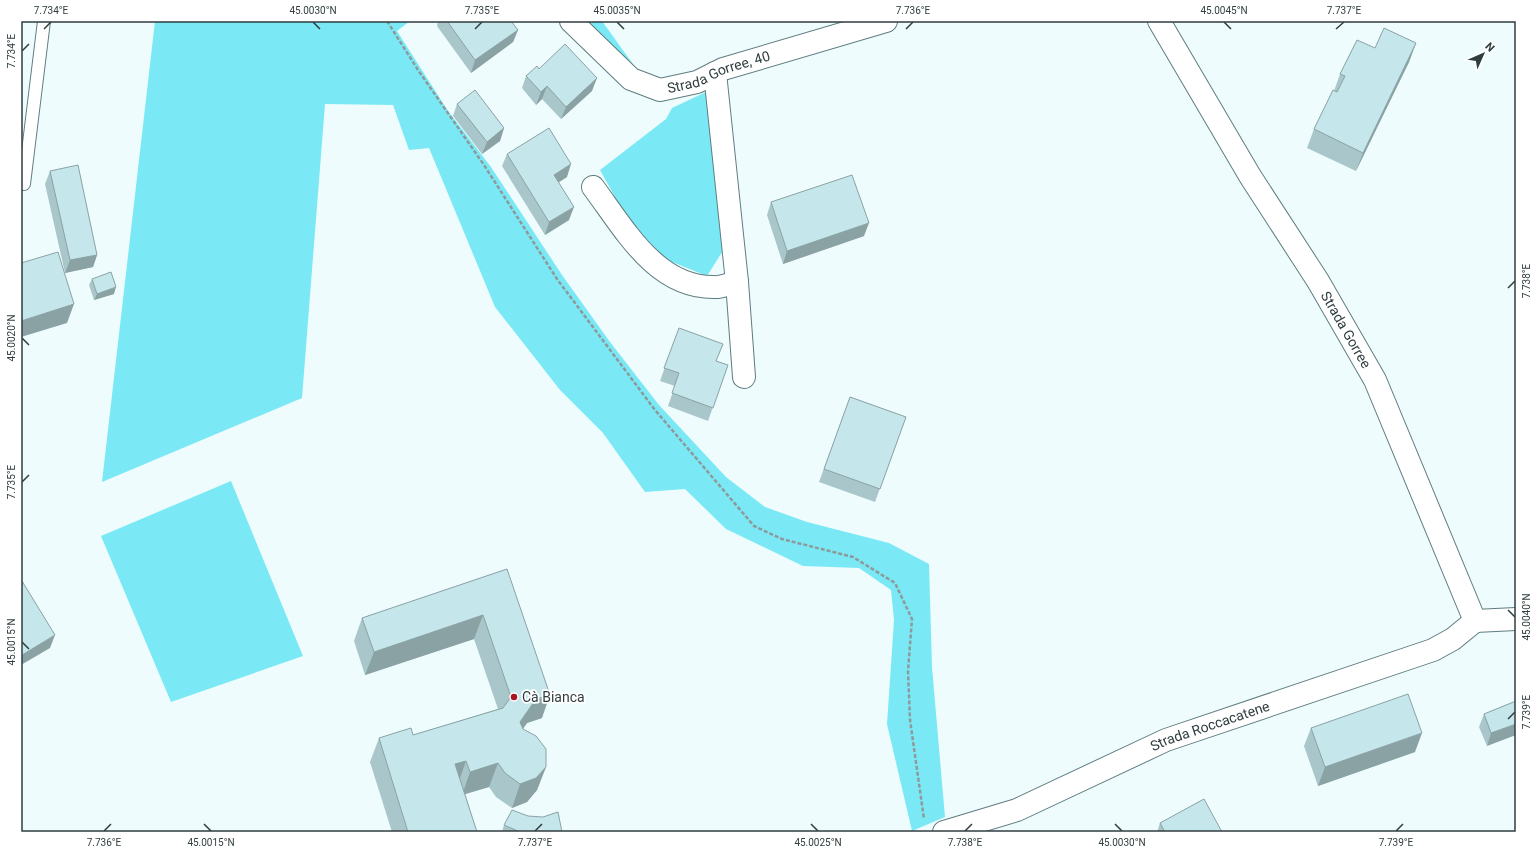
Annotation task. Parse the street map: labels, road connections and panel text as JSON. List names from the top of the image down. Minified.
{"streets":{"street":["Strada Gorree, 40","Strada Gorree","Strada Roccacatene"]},"crossings":[["Strada Gorree","Strada Roccacatene"]],"places":["Cà Bianca"],"north":"top right","coordinates":["7.734°E","45.0030°N","7.735°E","45.0035°N","7.736°E","45.0045°N","7.737°E","7.738°E","45.0020°N","45.0040°N","45.0015°N","7.739°E","45.0025°N"]}
